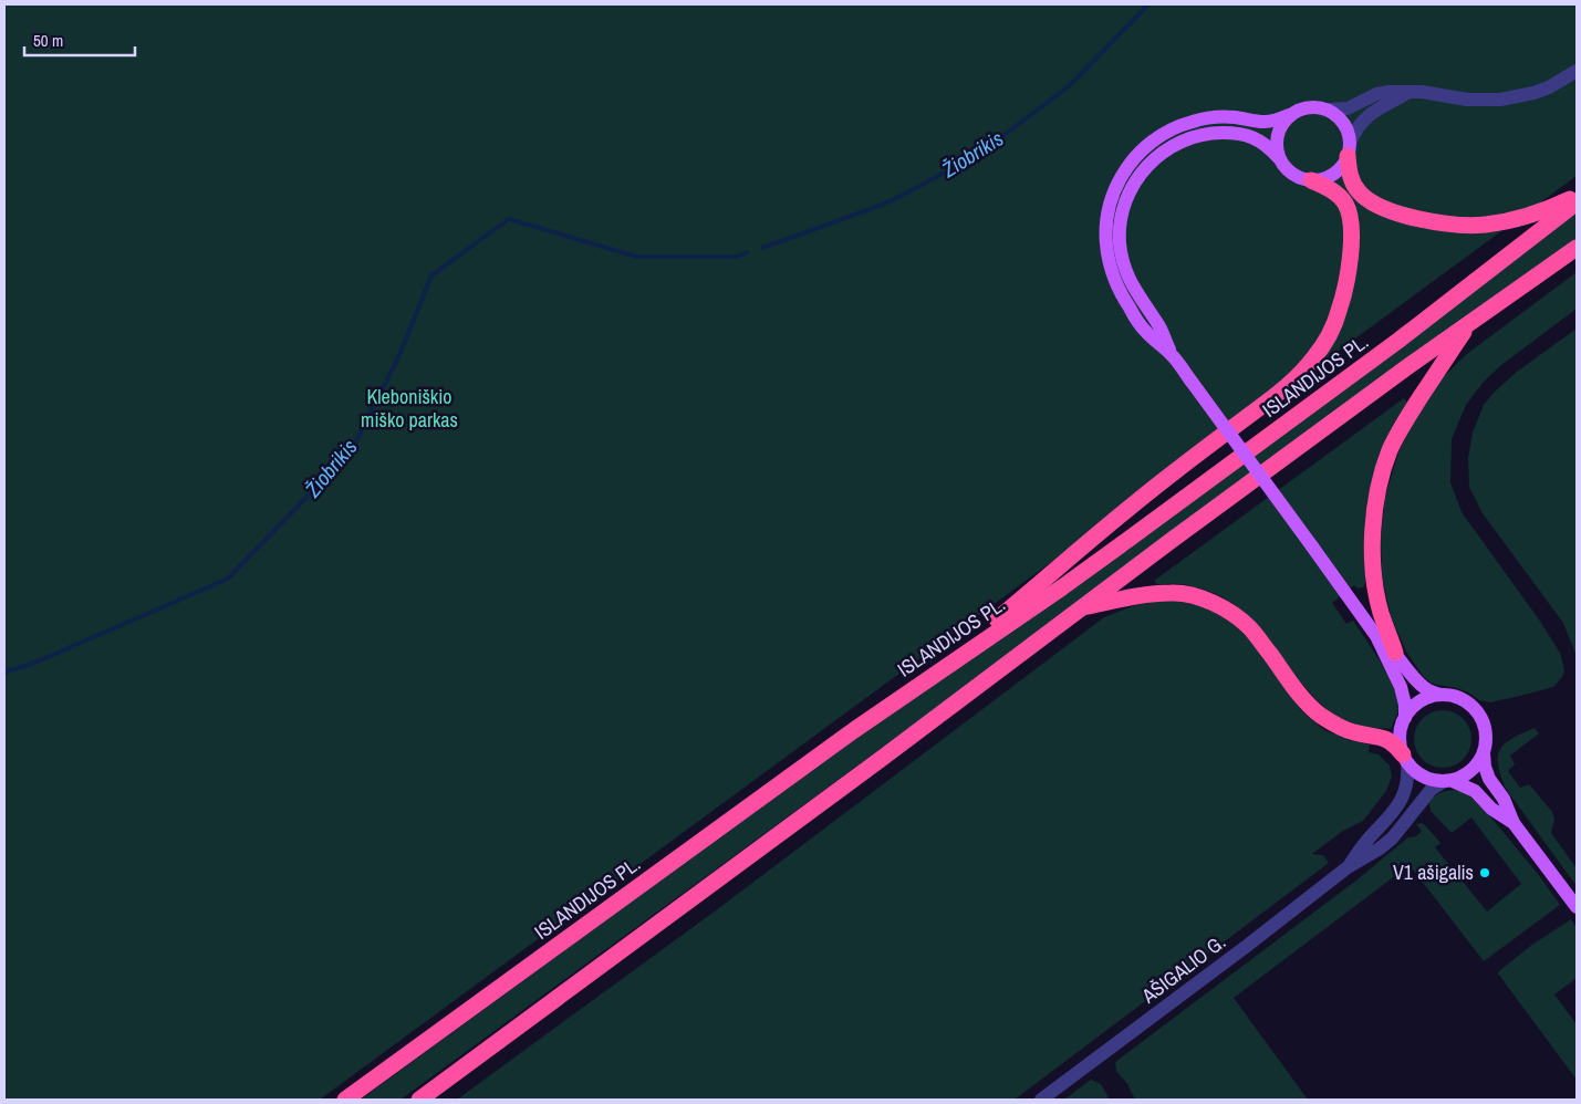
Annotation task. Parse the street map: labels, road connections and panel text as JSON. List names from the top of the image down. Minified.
{"streets":{"highway":["ISLANDIJOS PL."],"street":["AŠIGALIO G."]},"water":["Žiobrikis"],"parks":["Kleboniškio miško parkas"],"places":["V1 ašigalis"],"scale_bar":"50 m"}
